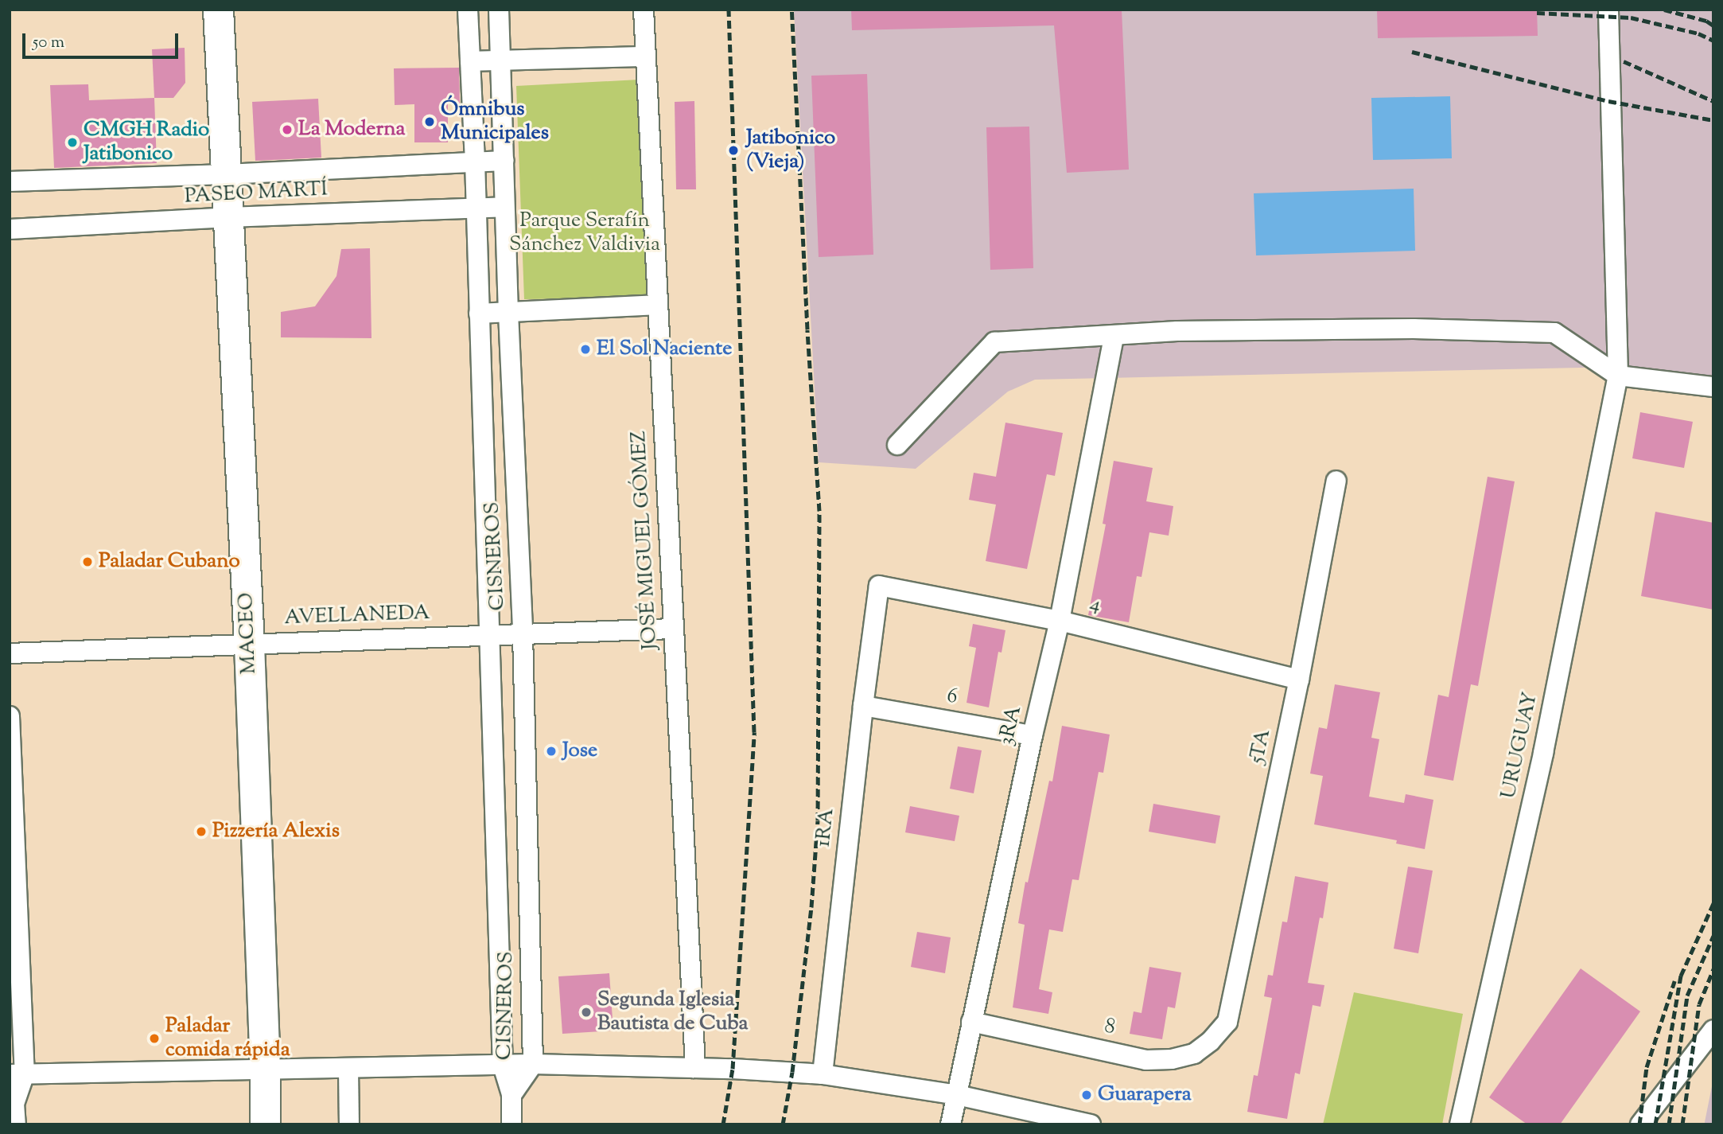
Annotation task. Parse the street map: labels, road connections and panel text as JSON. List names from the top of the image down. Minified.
{"streets":{"highway":["MACEO"],"street":["PASEO MARTÍ","JOSÉ MIGUEL GÓMEZ","CISNEROS","4","AVELLANEDA","6","3RA","URUGUAY","5TA","1RA","8"]},"crossings":[["PASEO MARTÍ","CISNEROS"],["PASEO MARTÍ","MACEO"],["JOSÉ MIGUEL GÓMEZ","AVELLANEDA"],["CISNEROS","AVELLANEDA"],["4","3RA"],["4","5TA"],["4","1RA"],["AVELLANEDA","MACEO"],["6","3RA"],["6","1RA"],["3RA","8"],["5TA","8"]],"parks":["Parque Serafín Sánchez Valdivia"],"places":["Ómnibus Municipales","La Moderna","CMGH Radio Jatibonico","Jatibonico (Vieja)","El Sol Naciente","Paladar Cubano","Jose","Pizzería Alexis","Segunda Iglesia Bautista de Cuba","Paladar comida rápida","Guarapera"],"scale_bar":"50 m"}
